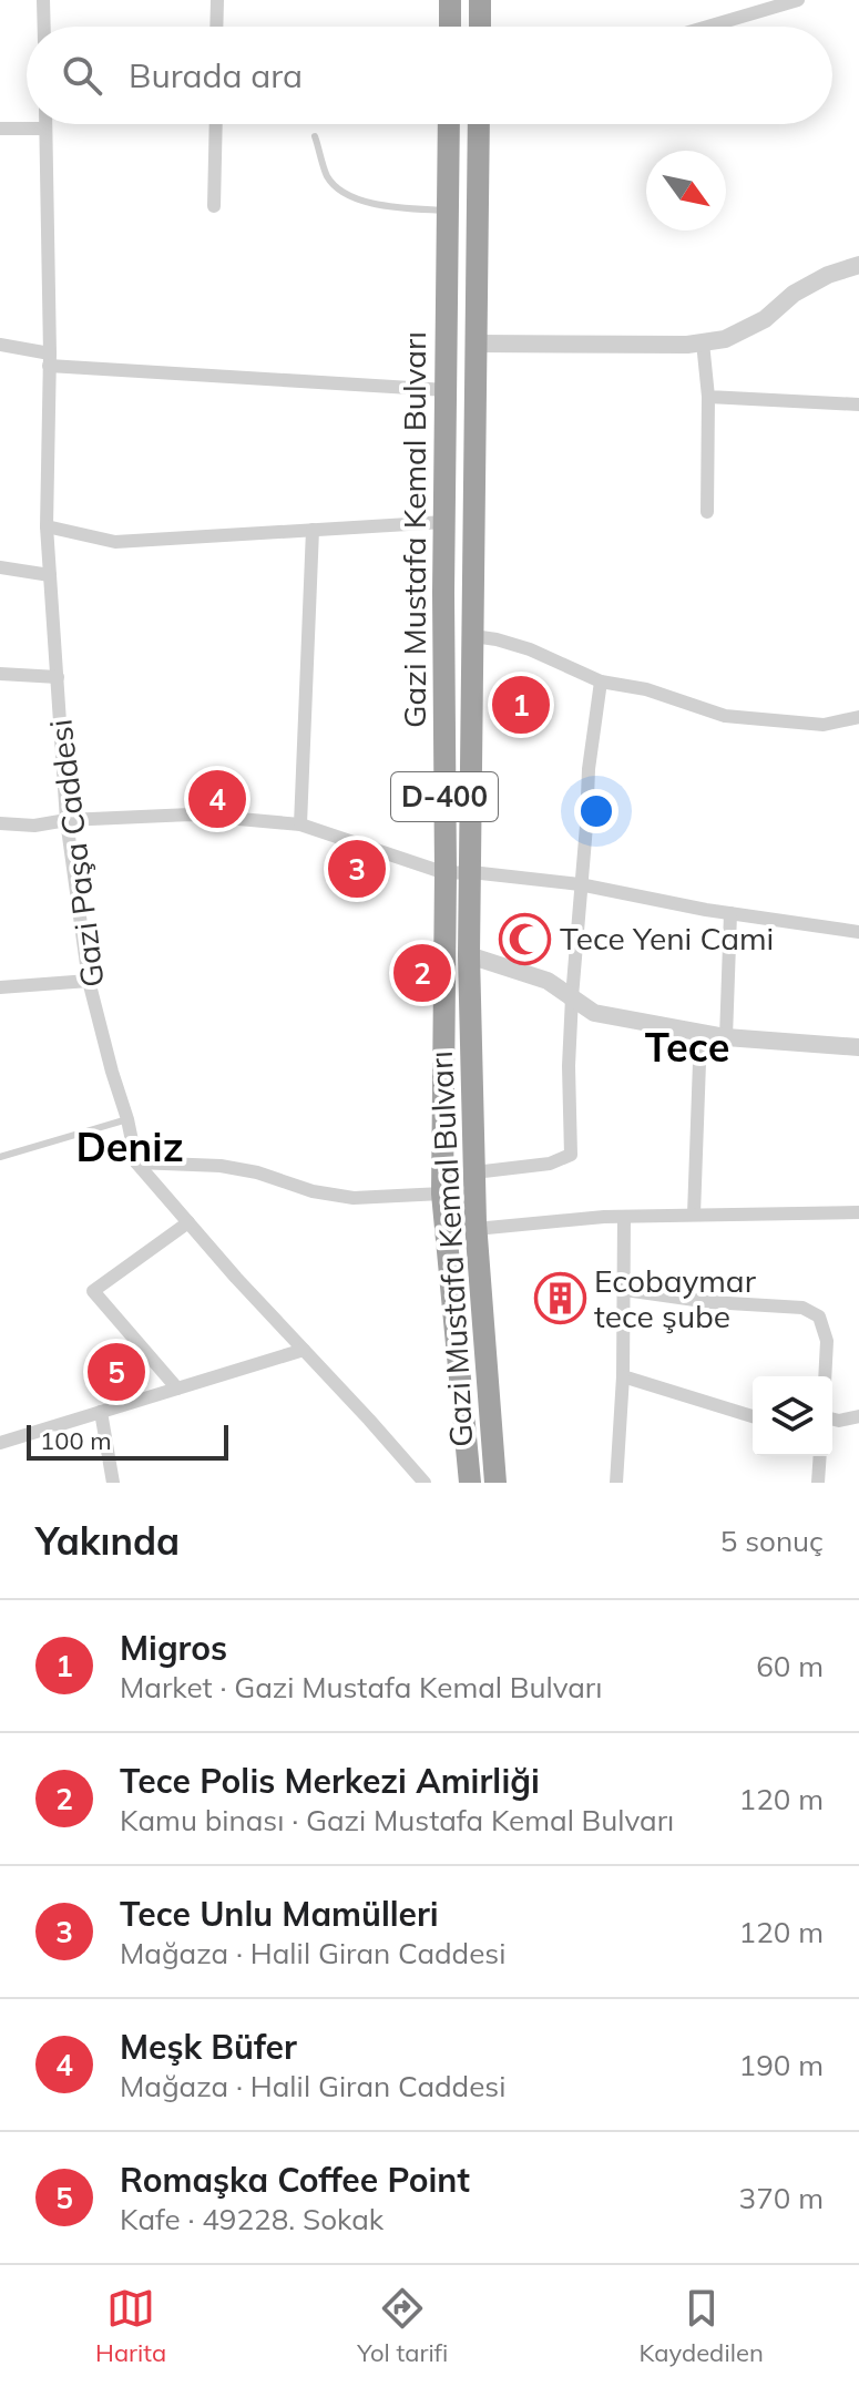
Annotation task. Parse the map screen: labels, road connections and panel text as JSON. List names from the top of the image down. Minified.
{"streets":{"highway":["Gazi Mustafa Kemal Bulvarı","D-400"],"street":["Gazi Paşa Caddesi"]},"districts":["Tece","Deniz"],"places":{"mosque":["Tece Yeni Cami"],"building":["Ecobaymar tece şube"]},"scale_bar":"100 m","north":"bottom right","page":{"search":"Burada ara","pins":["1","4","3","2","5"],"scale":"100 m","heading":["Yakında","5 sonuç"],"list":[{"mark":"1","name":"Migros","note":"Market · Gazi Mustafa Kemal Bulvarı","value":"60 m"},{"mark":"2","name":"Tece Polis Merkezi Amirliği","note":"Kamu binası · Gazi Mustafa Kemal Bulvarı","value":"120 m"},{"mark":"3","name":"Tece Unlu Mamülleri","note":"Mağaza · Halil Giran Caddesi","value":"120 m"},{"mark":"4","name":"Meşk Büfer","note":"Mağaza · Halil Giran Caddesi","value":"190 m"},{"mark":"5","name":"Romaşka Coffee Point","note":"Kafe · 49228. Sokak","value":"370 m"}],"nav":["Harita","Yol tarifi","Kaydedilen"]}}
